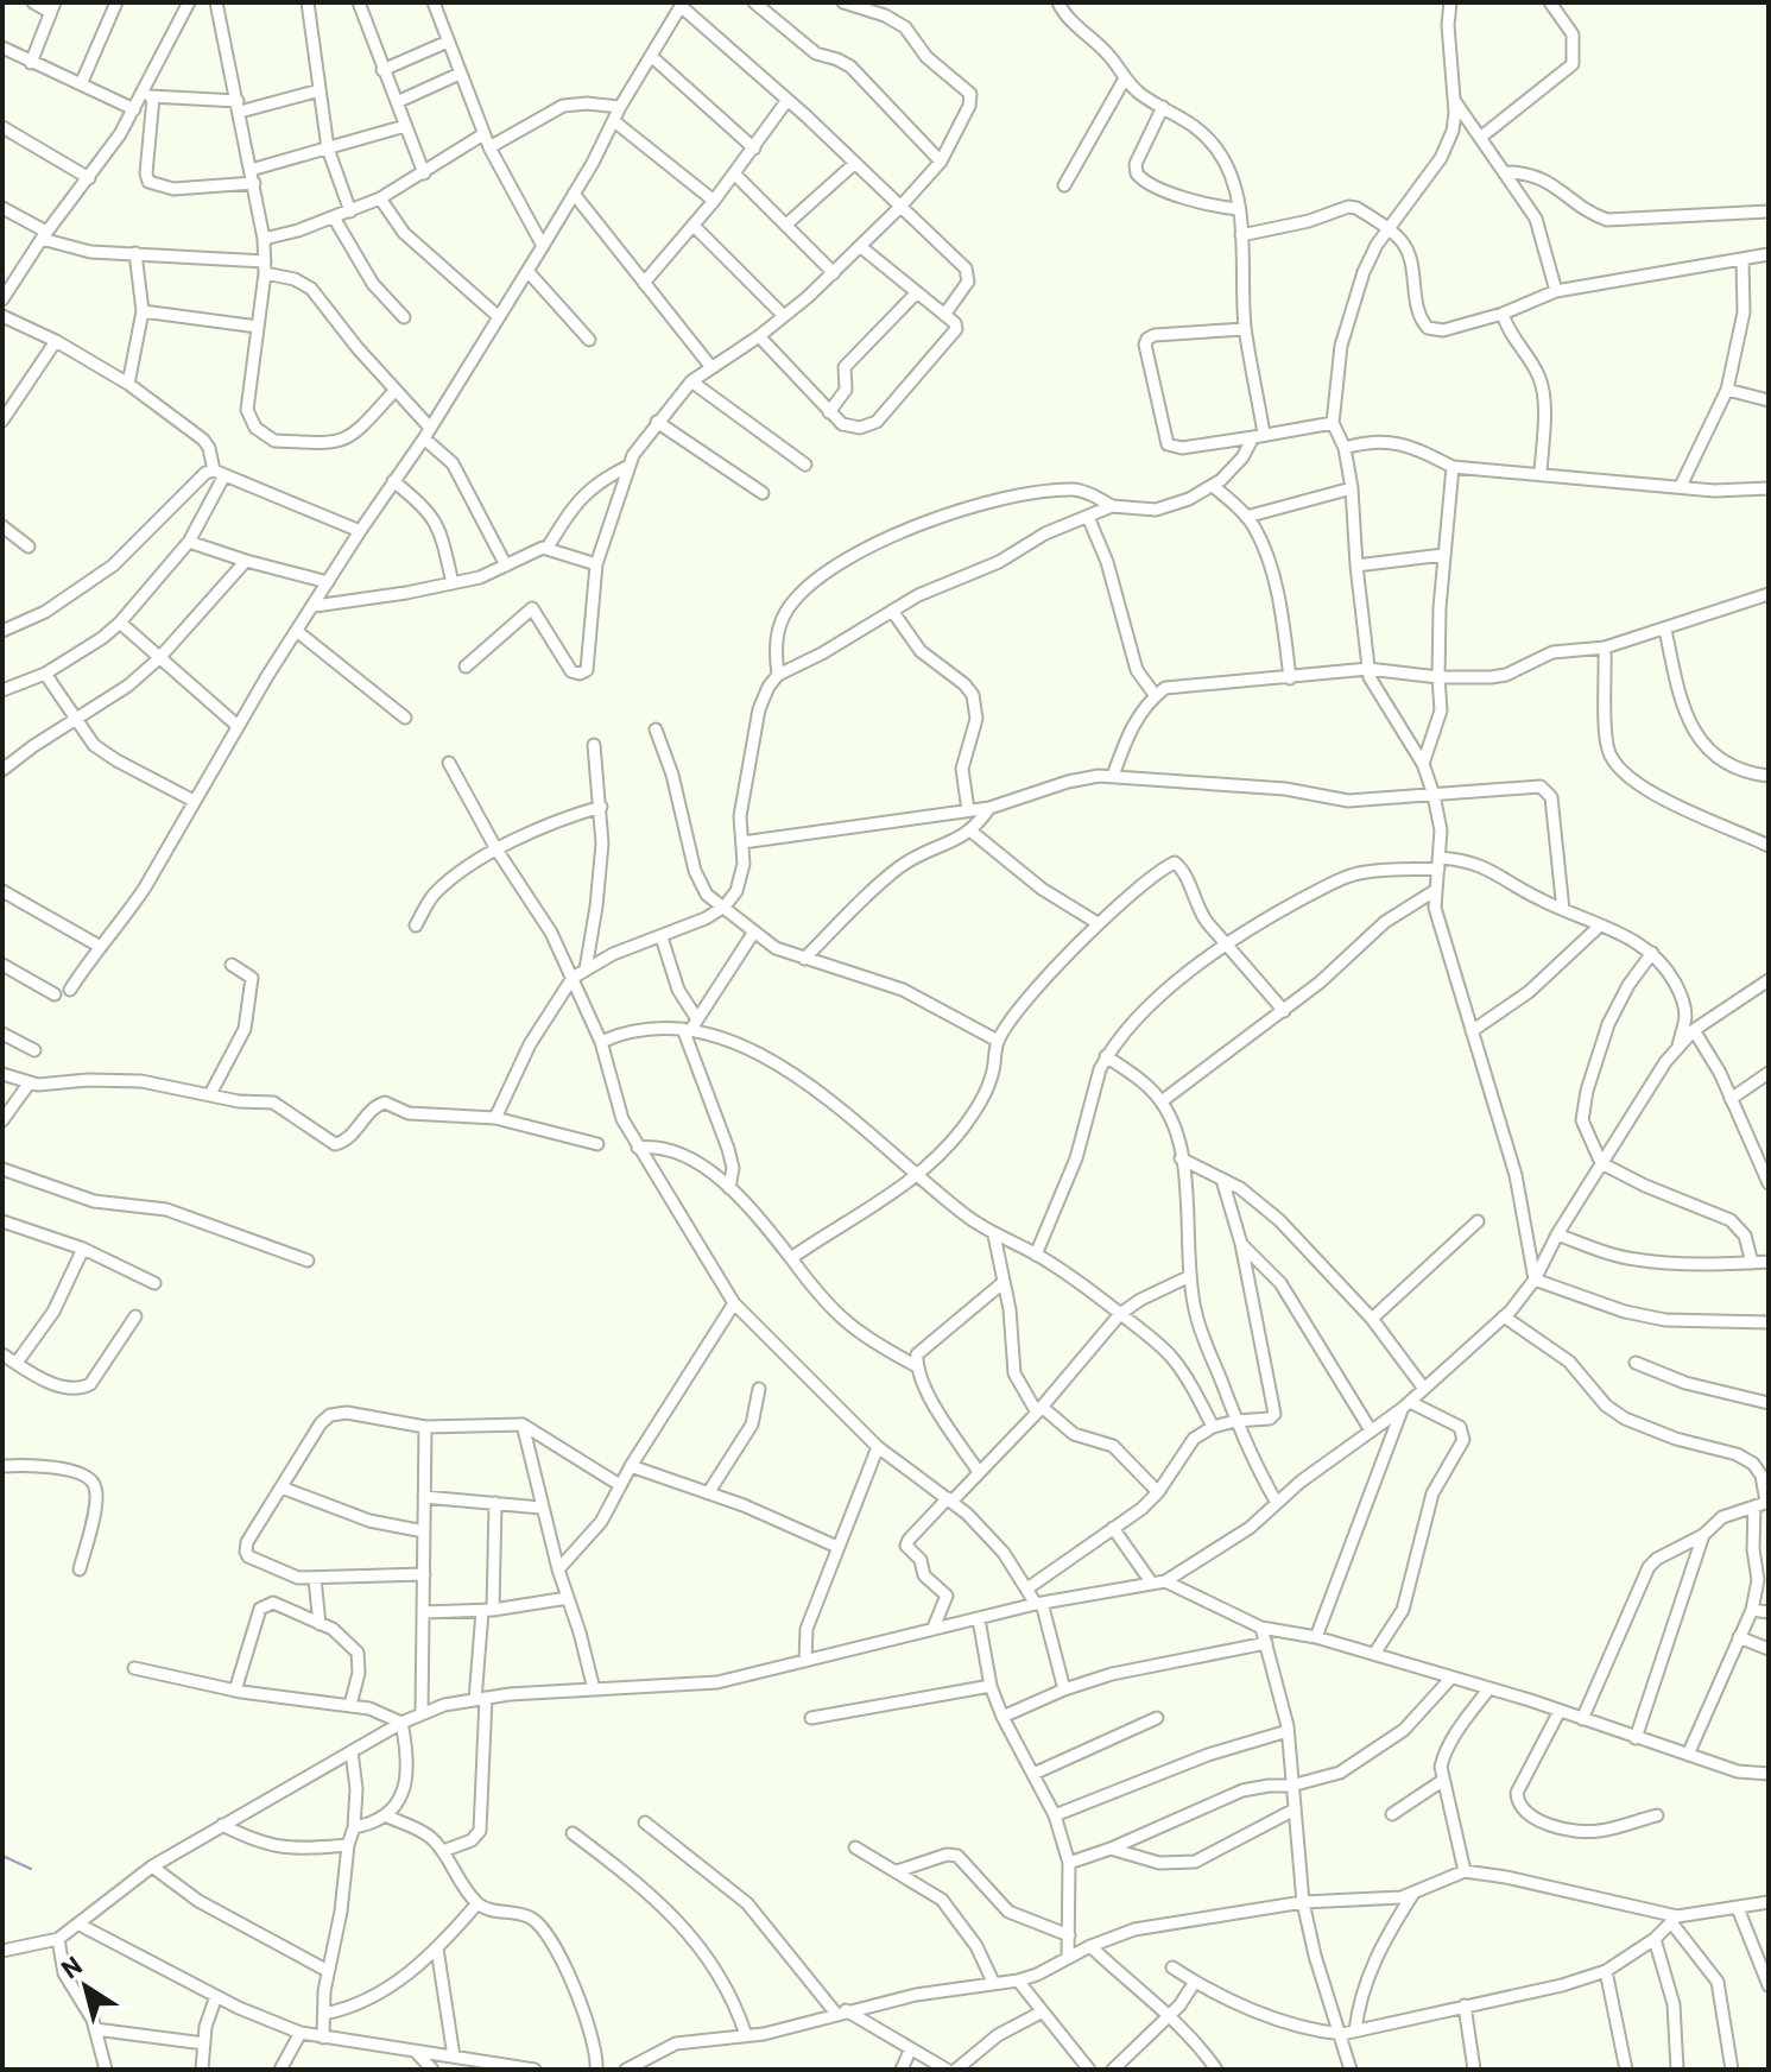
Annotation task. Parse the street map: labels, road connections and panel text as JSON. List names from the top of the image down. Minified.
{"north":"top left"}
